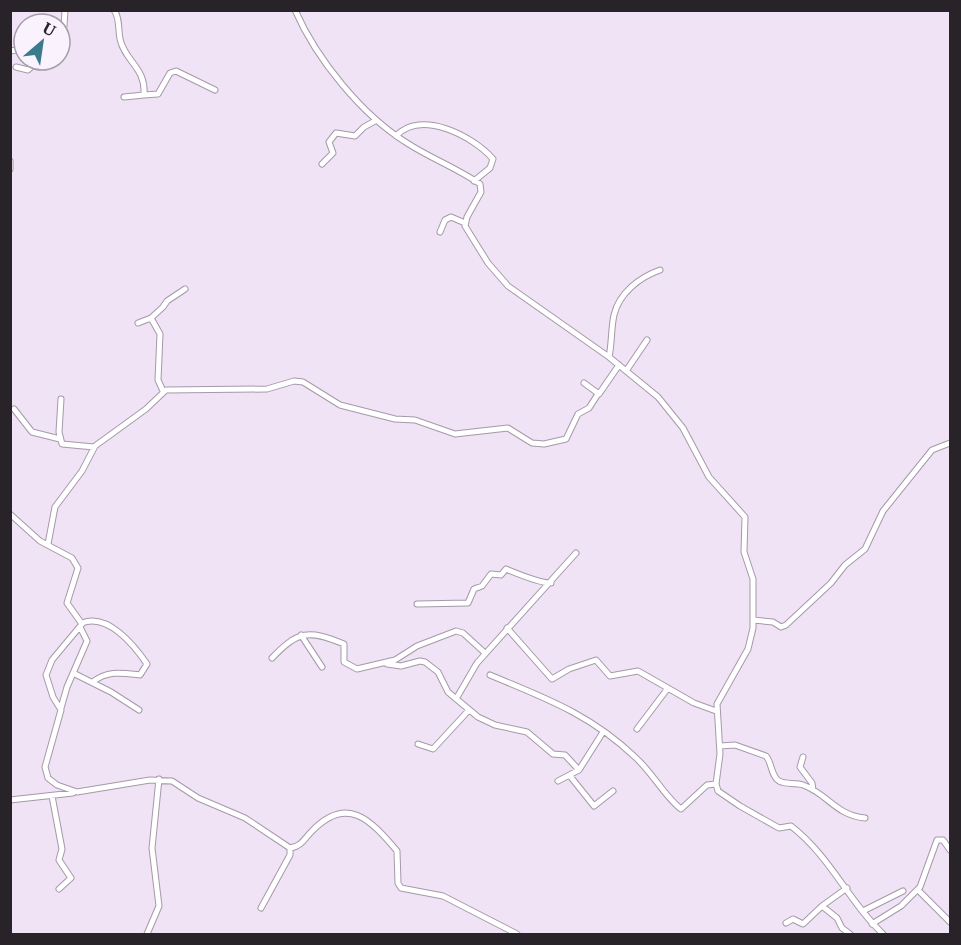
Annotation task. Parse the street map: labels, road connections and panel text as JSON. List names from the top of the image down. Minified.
{"north":"top right"}
